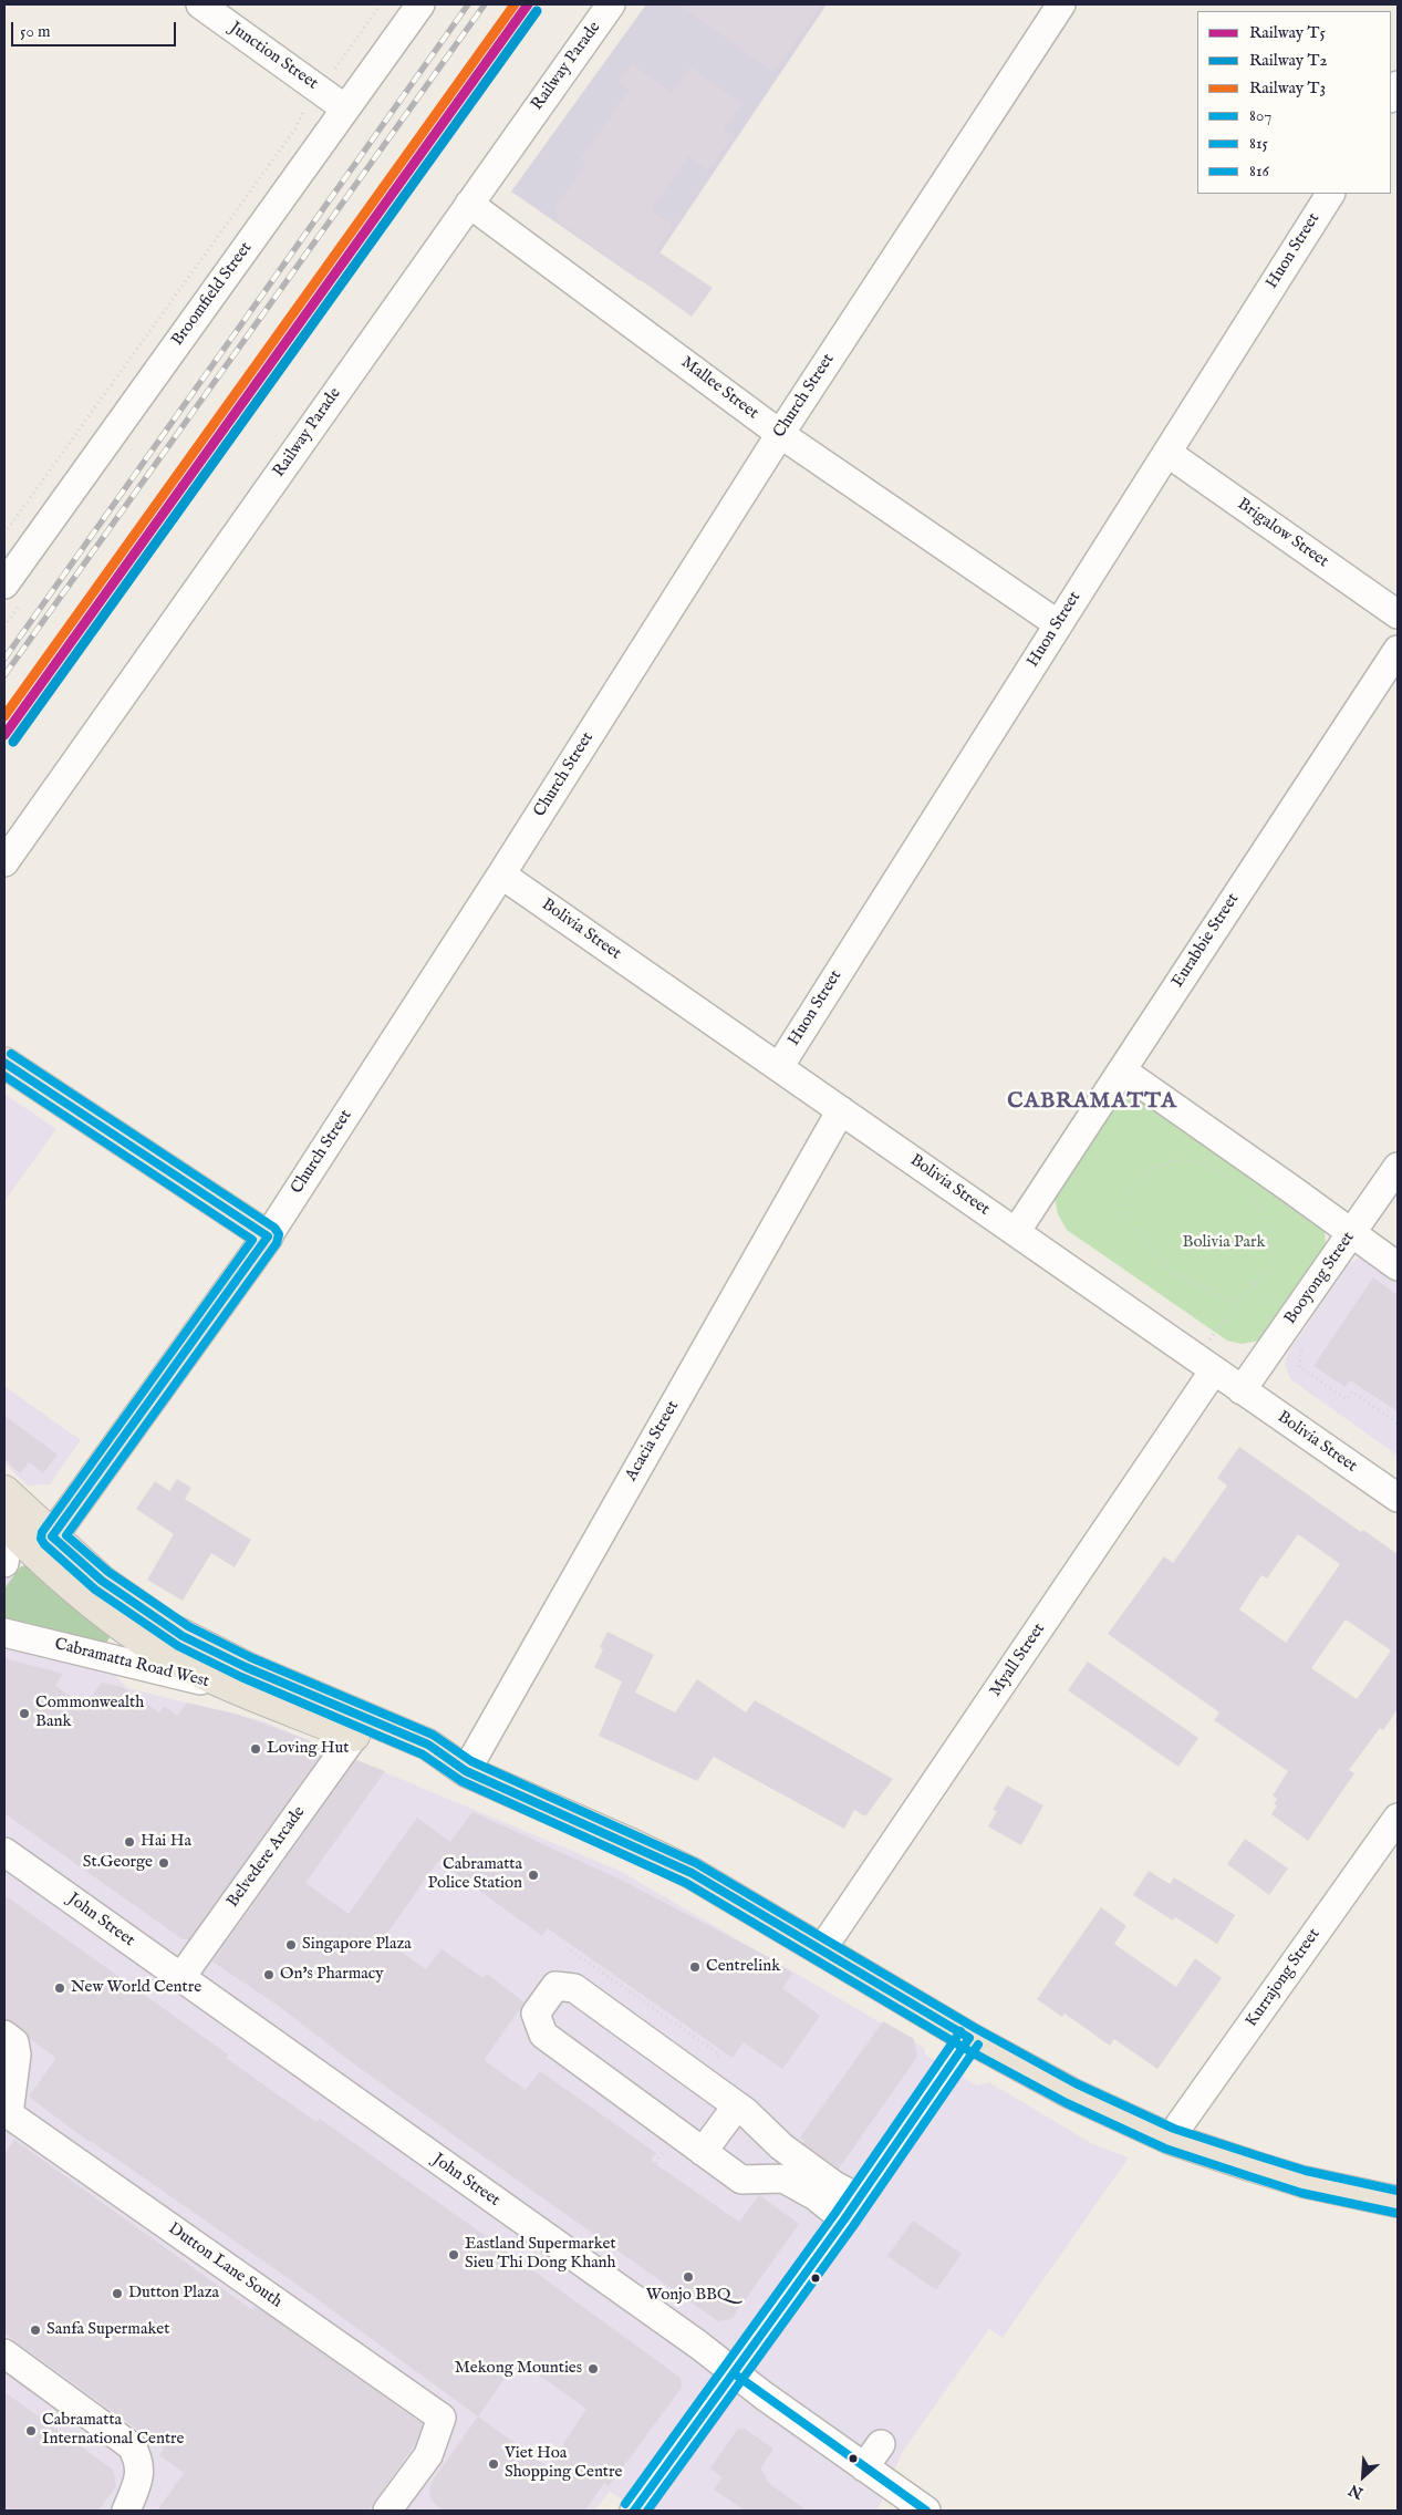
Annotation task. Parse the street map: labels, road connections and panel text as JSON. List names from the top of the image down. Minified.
{"streets":{"main road":["Church Street","Cabramatta Road West"],"street":["Junction Street","Railway Parade","Huon Street","Broomfield Street","Mallee Street","Brigalow Street","Bolivia Street","Eurabbie Street","Booyong Street","Acacia Street","Myall Street","Belvedere Arcade","John Street","Kurrajong Street","Dutton Lane South"]},"crossings":[["Junction Street","Broomfield Street"],["Railway Parade","Mallee Street"],["Huon Street","Mallee Street"],["Huon Street","Brigalow Street"],["Huon Street","Bolivia Street"],["Mallee Street","Church Street"],["Church Street","Bolivia Street"],["Church Street","Cabramatta Road West"],["Bolivia Street","Eurabbie Street"],["Bolivia Street","Booyong Street"],["Bolivia Street","Acacia Street"],["Bolivia Street","Myall Street"],["Acacia Street","Cabramatta Road West"],["Myall Street","Cabramatta Road West"],["Cabramatta Road West","Belvedere Arcade"],["Cabramatta Road West","Kurrajong Street"],["Belvedere Arcade","John Street"]],"districts":["CABRAMATTA"],"parks":["Bolivia Park"],"places":["Commonwealth Bank","Loving Hut","Hai Ha","St.George","Cabramatta Police Station","Singapore Plaza","Centrelink","On's Pharmacy","New World Centre","Eastland Supermarket Sieu Thi Dong Khanh","Wonjo BBQ","Dutton Plaza","Sanfa Supermaket","Mekong Mounties","Cabramatta International Centre","Viet Hoa Shopping Centre"],"lines":["rail line T5","rail line T3","rail line T2","transit line 816","transit line 807","transit line 815"],"legend":["Railway T5","Railway T2","Railway T3","807","815","816"],"scale_bar":"50 m","north":"bottom left"}
